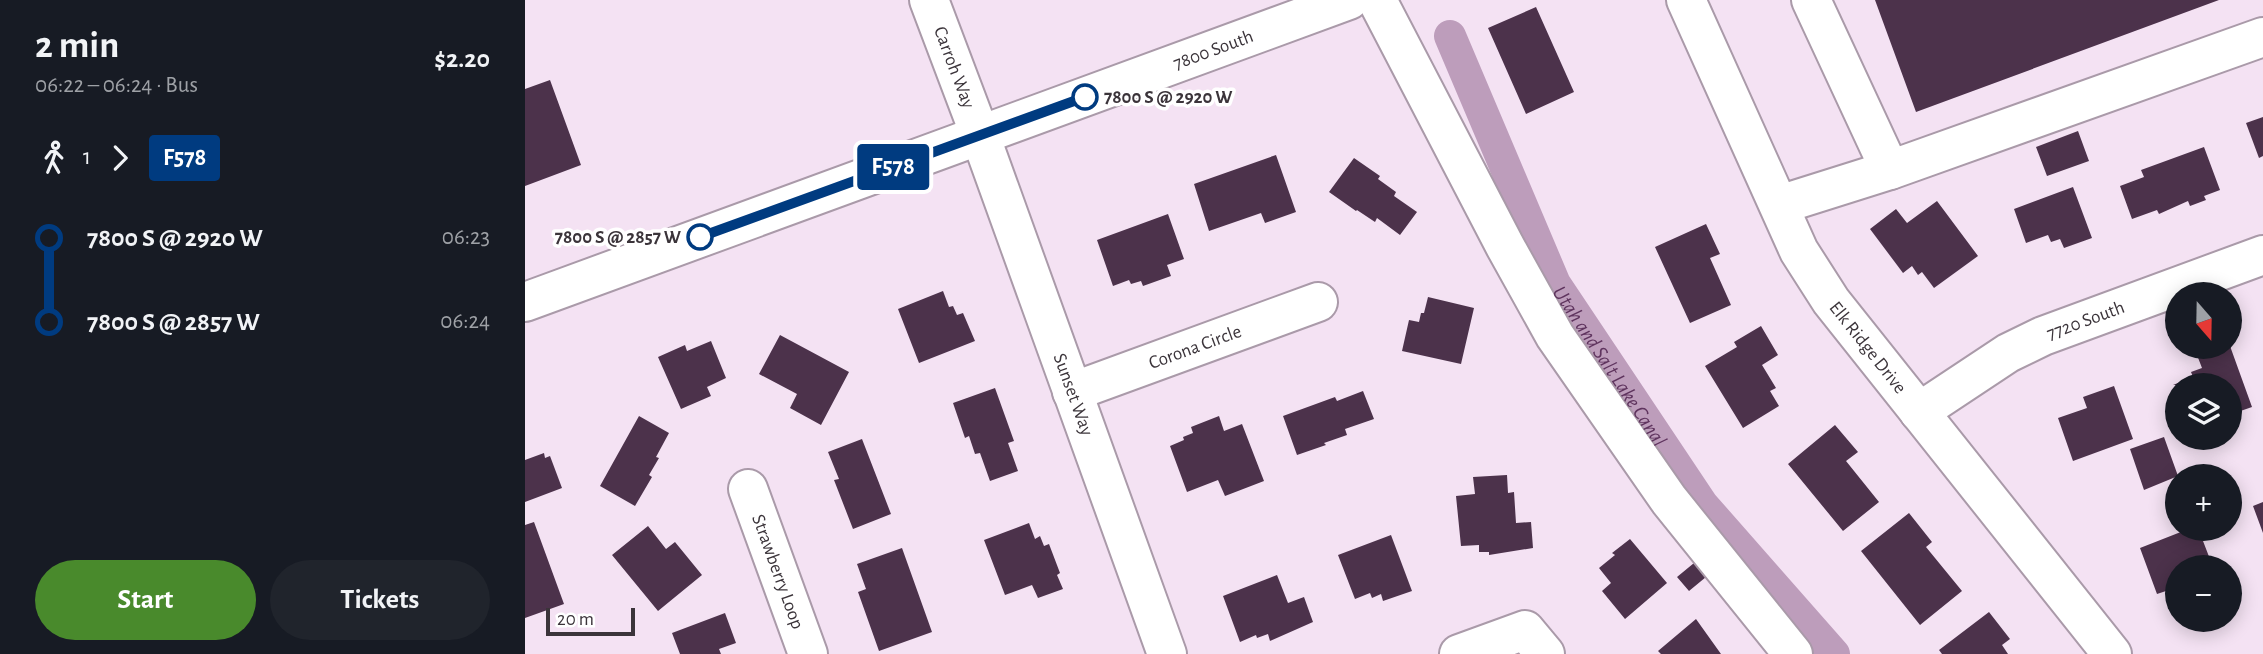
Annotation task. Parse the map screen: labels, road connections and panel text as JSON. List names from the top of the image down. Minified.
{"streets":{"street":["7800 South","Carroh Way","7720 South","Corona Circle","Elk Ridge Drive","Sunset Way","Strawberry Loop"]},"crossings":[["7800 South","Carroh Way"],["7800 South","Sunset Way"],["Carroh Way","Sunset Way"],["7720 South","Elk Ridge Drive"],["Corona Circle","Sunset Way"]],"water":["Utah and Salt Lake Canal"],"places":["7800 S @ 2920 W","7800 S @ 2857 W"],"lines":["bus line F578"],"scale_bar":"20 m","north":"bottom","page":{"heading":["2 min","06:22 – 06:24 · Bus","$2.20"],"on_map":"F578","legs":["1","F578"],"list":[{"name":"7800 S @ 2920 W","value":"06:23"},{"name":"7800 S @ 2857 W","value":"06:24"}],"map_buttons":["+","−"],"buttons":["Start","Tickets"],"scale":"20 m"}}
